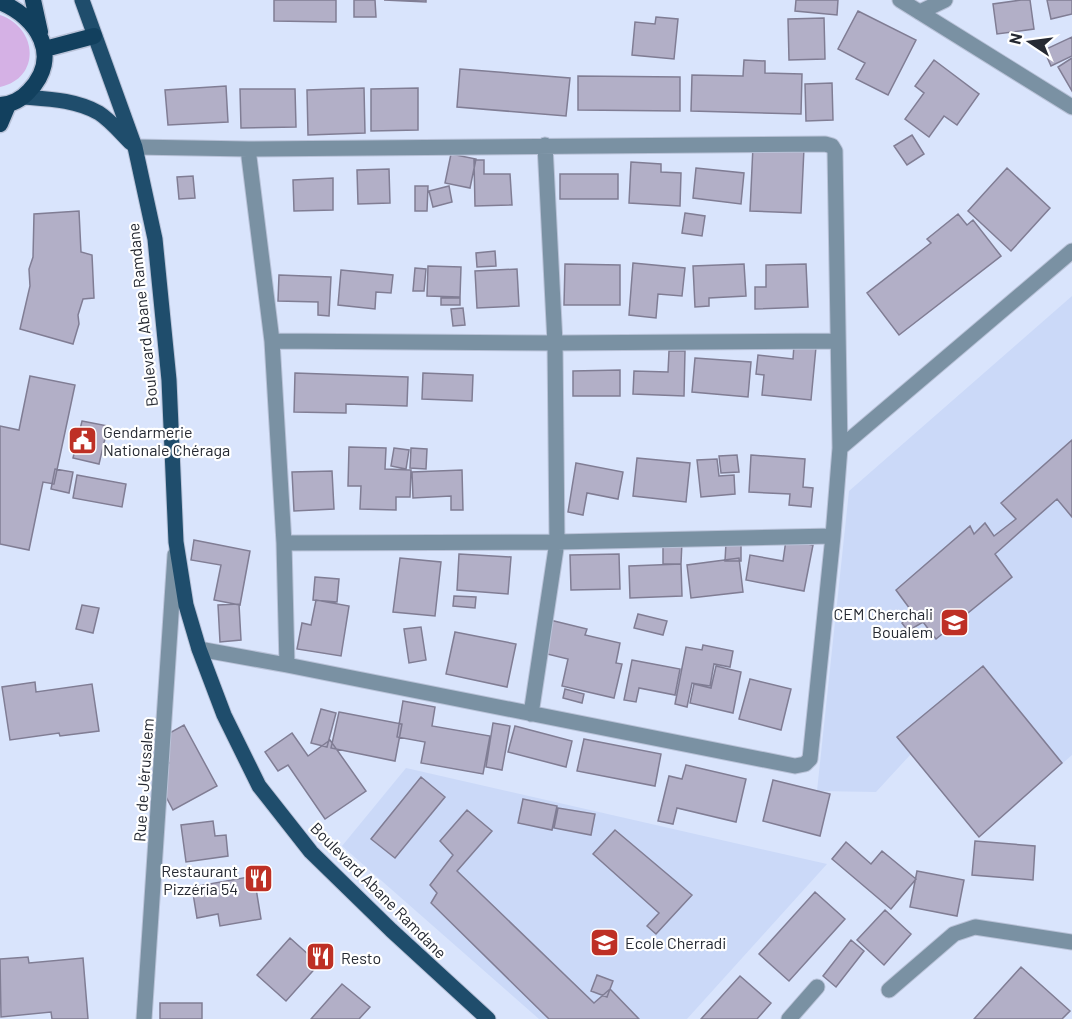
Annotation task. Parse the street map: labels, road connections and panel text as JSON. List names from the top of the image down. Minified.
{"streets":{"main road":["Boulevard Abane Ramdane"],"street":["Rue de Jérusalem"]},"crossings":[["Boulevard Abane Ramdane","Rue de Jérusalem"]],"places":{"public building":["Gendarmerie Nationale Chéraga"],"school or university":["CEM Cherchali Boualem","Ecole Cherradi"],"restaurant":["Restaurant Pizzéria 54","Resto"]},"north":"left"}
